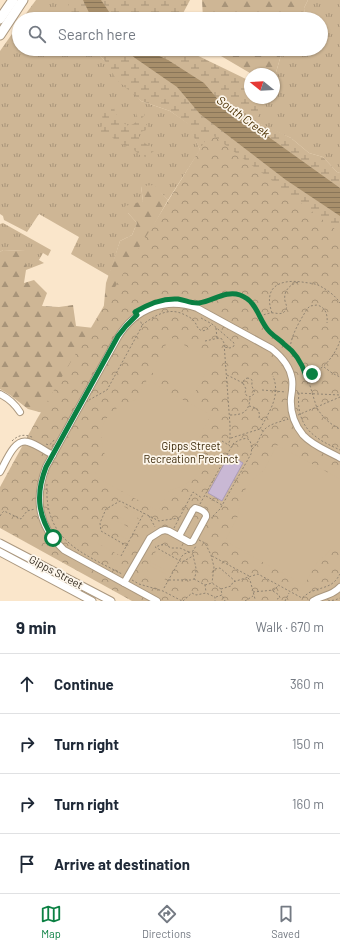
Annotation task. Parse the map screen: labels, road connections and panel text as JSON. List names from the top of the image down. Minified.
{"streets":{"main road":["Gipps Street"]},"water":["South Creek"],"parks":["Gipps Street Recreation Precinct"],"north":"left","page":{"search":"Search here","heading":["9 min","Walk · 670 m"],"list":[["Continue","360 m"],["Turn right","150 m"],["Turn right","160 m"],"Arrive at destination"],"nav":["Map","Directions","Saved"]}}
